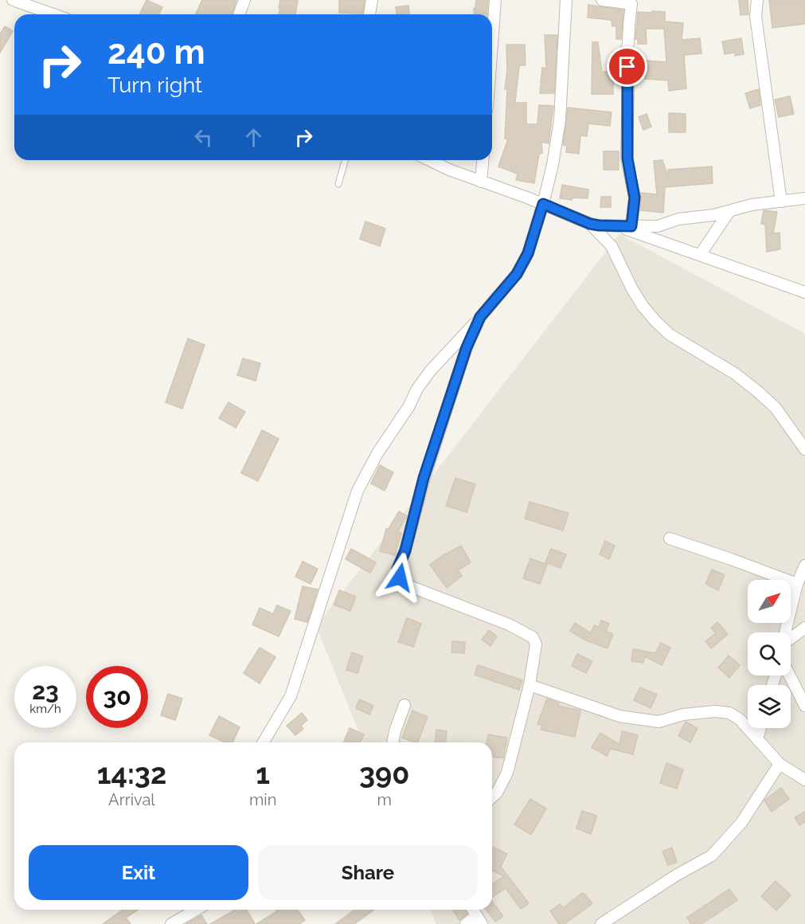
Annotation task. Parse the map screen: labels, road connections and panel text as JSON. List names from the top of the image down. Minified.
{"north":"top right","page":{"turn":["240 m","Turn right"],"speed":"23 km/h","limit":"30","eta":["14:32","Arrival","1","min","390","m"],"buttons":["Exit","Share"]}}
